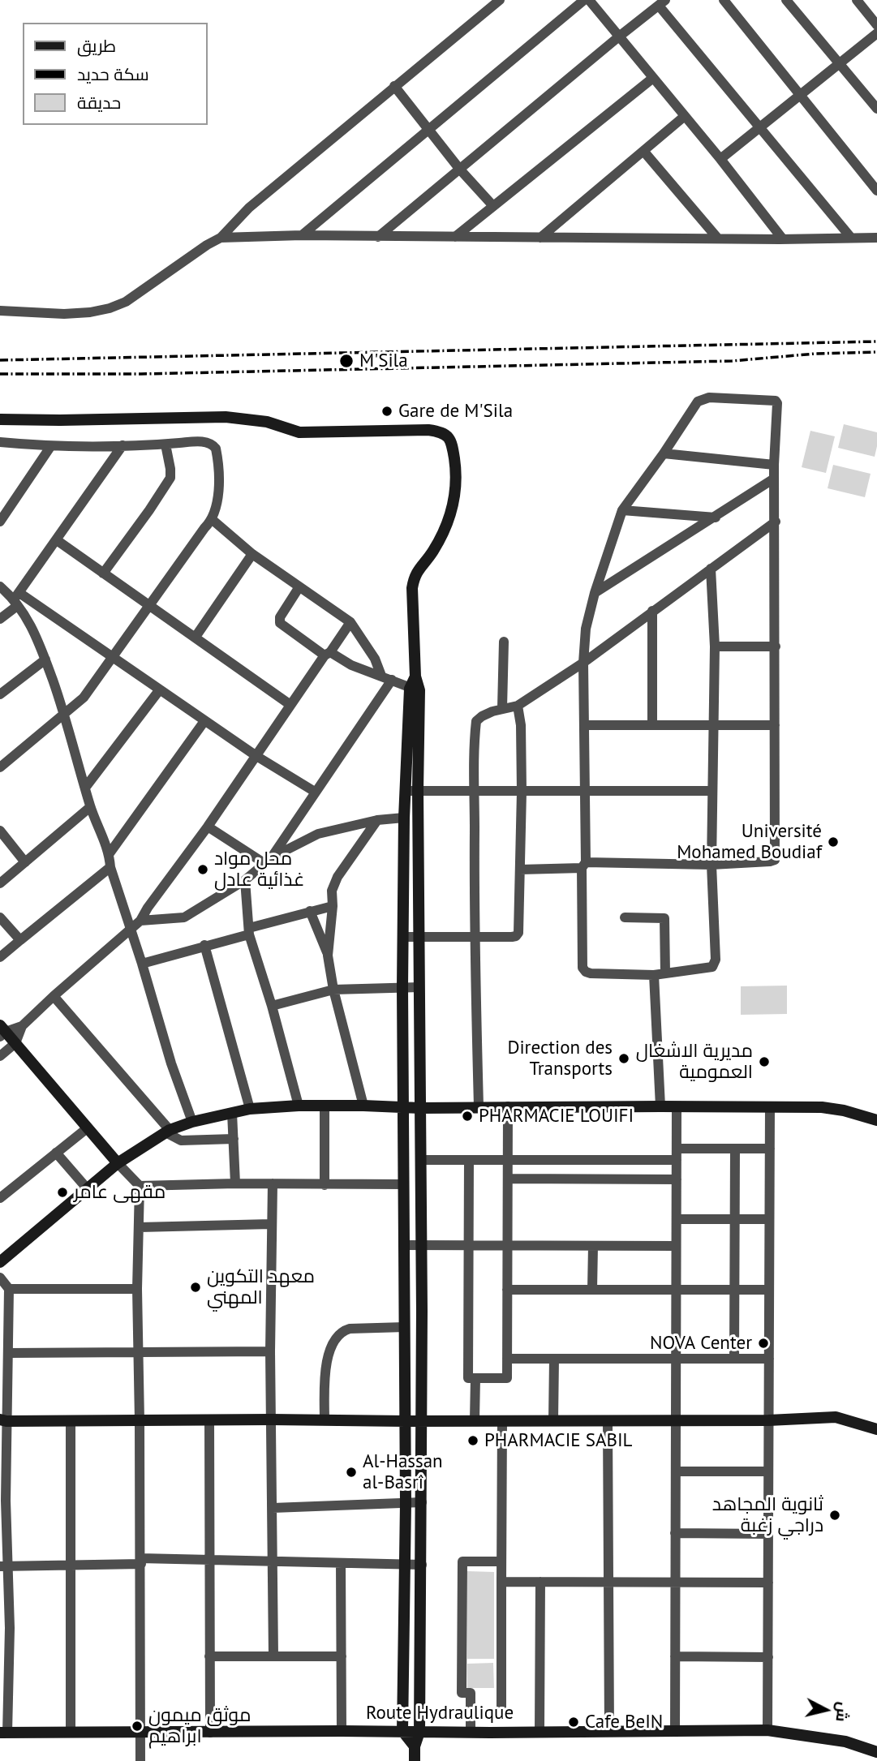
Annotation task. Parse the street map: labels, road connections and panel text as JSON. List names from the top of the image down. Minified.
{"streets":{"street":["Route Hydraulique"]},"places":["M'Sila","Gare de M'Sila","Université Mohamed Boudiaf","محل مواد غذائية عادل","Direction des Transports","مديرية الاشغال العمومية","PHARMACIE LOUIFI","مقهى عامر","معهد التكوين المهني","NOVA Center","PHARMACIE SABIL","Al-Hassan al-Basrî","ثانوية المجاهد دراجي زغبة","Cafe BeIN","موثق ميمون ابراهيم"],"legend":["طريق","سكة حديد","حديقة"],"north":"right"}
